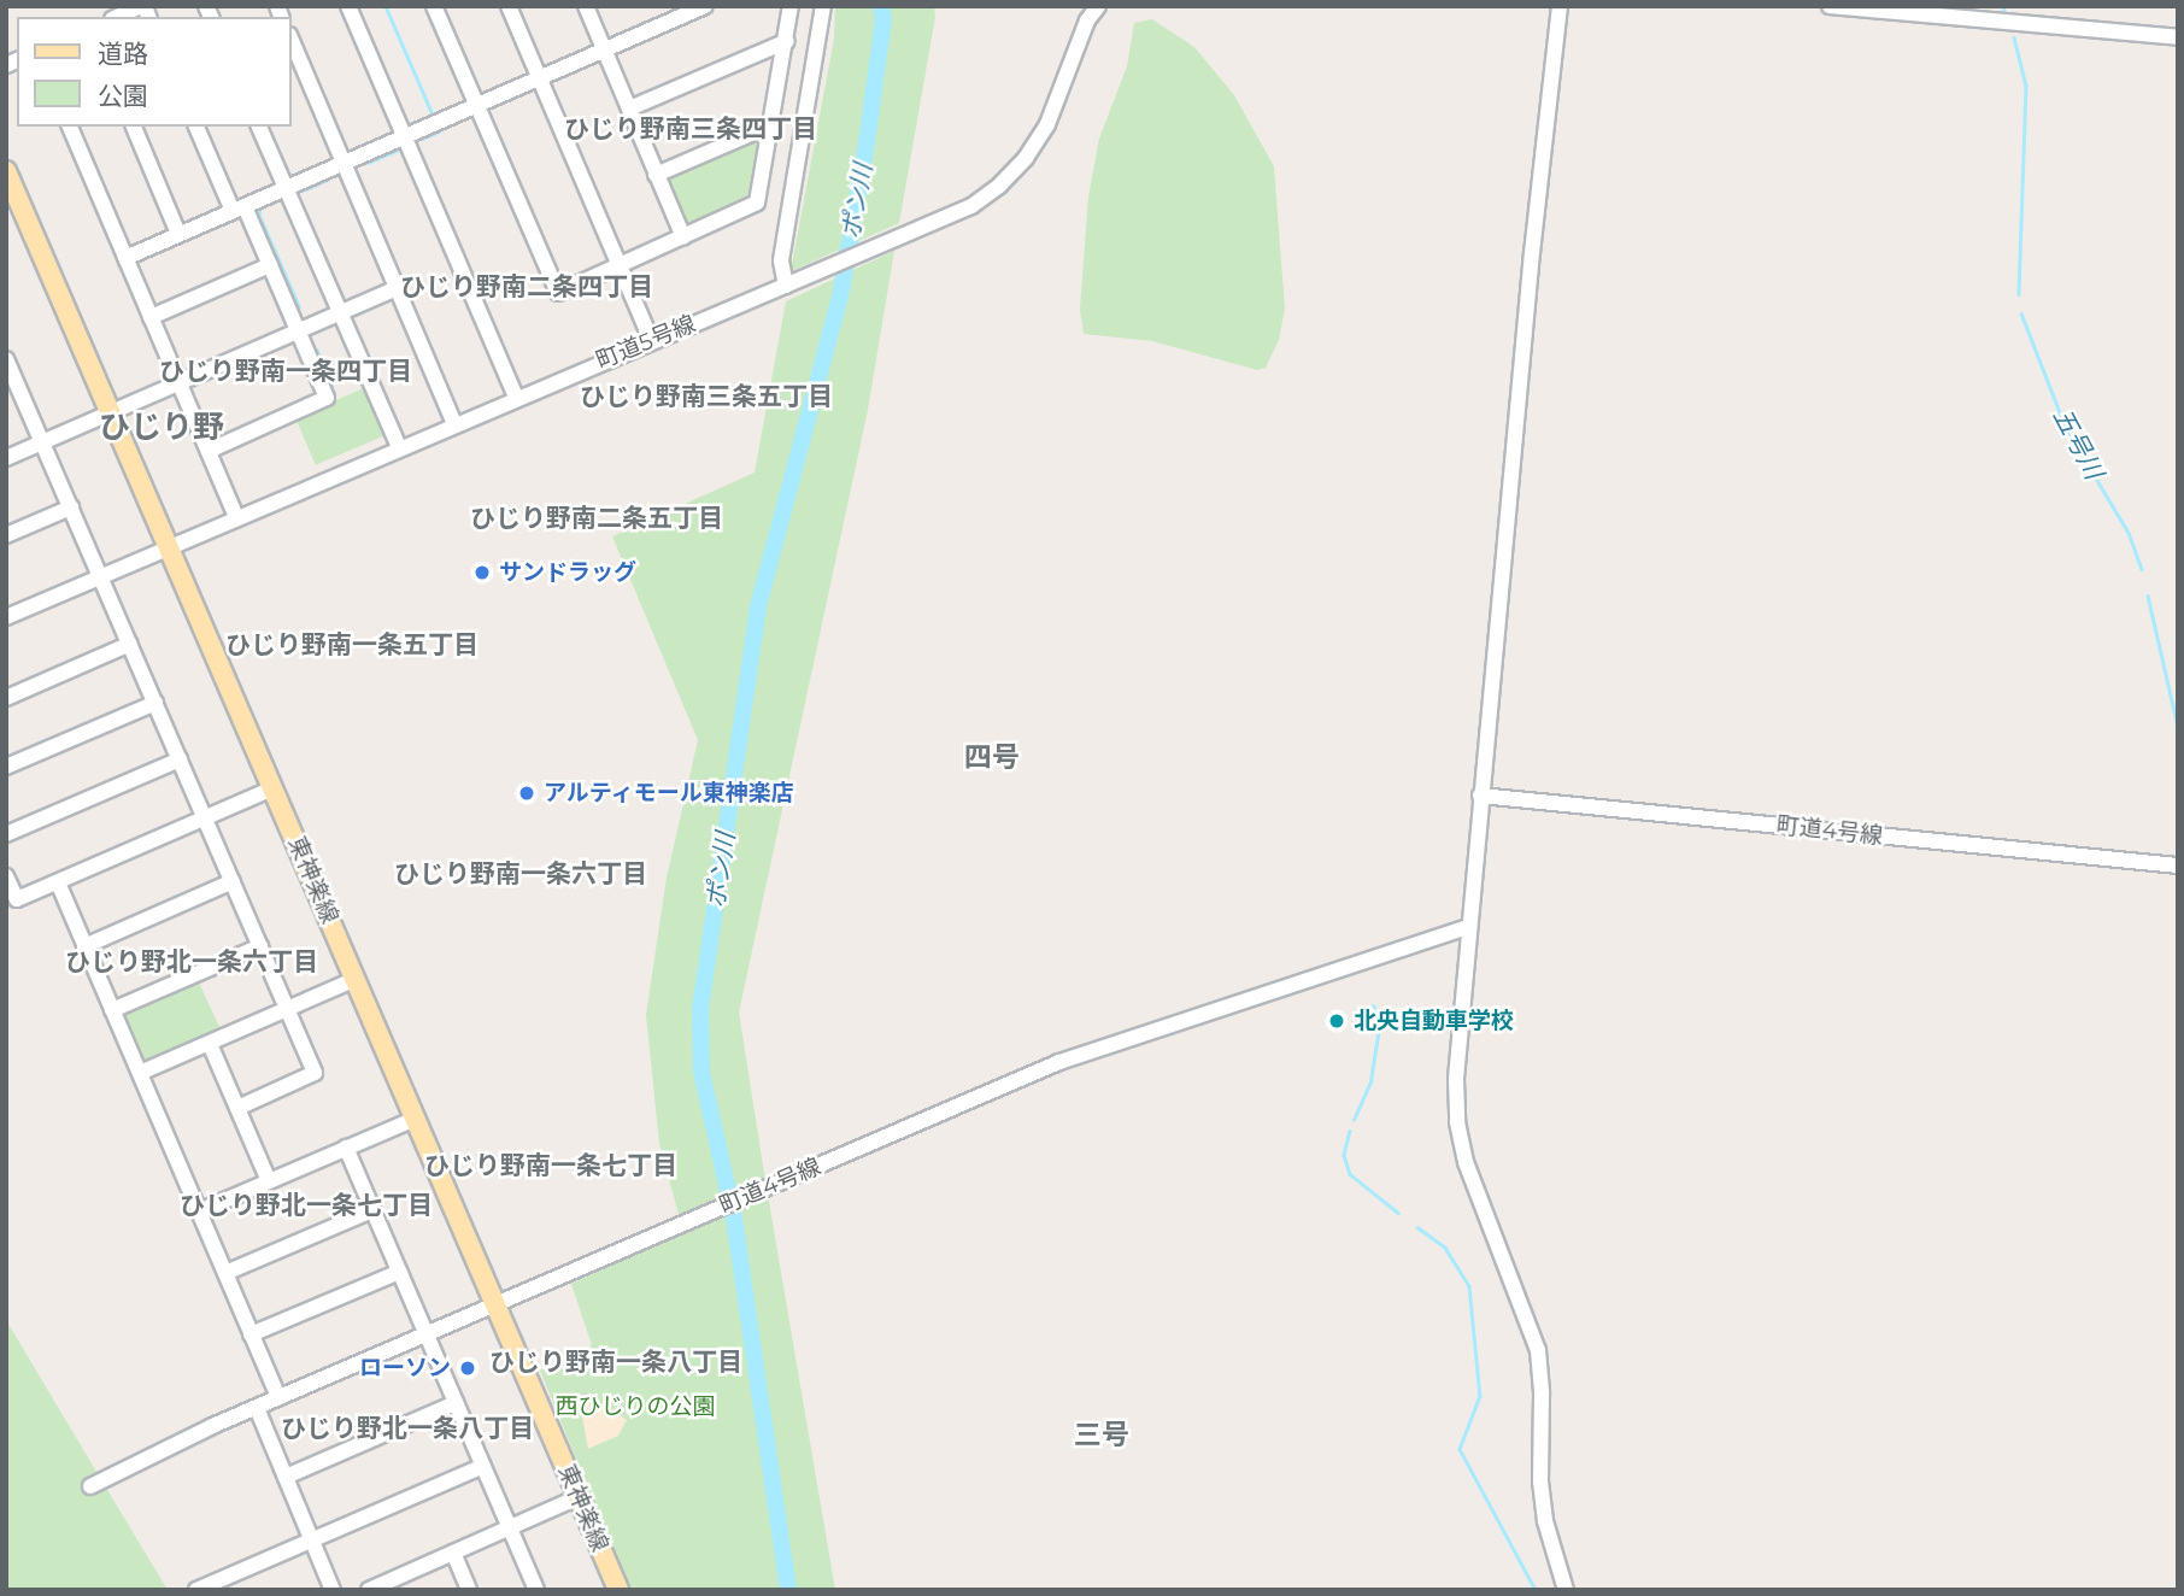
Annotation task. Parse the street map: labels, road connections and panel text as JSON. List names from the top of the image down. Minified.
{"streets":{"main road":["東神楽線"],"street":["町道5号線","町道4号線"]},"crossings":[["町道5号線","東神楽線"],["町道4号線","東神楽線"]],"districts":["ひじり野南三条四丁目","ひじり野南二条四丁目","ひじり野南一条四丁目","ひじり野南三条五丁目","ひじり野","ひじり野南二条五丁目","ひじり野南一条五丁目","四号","ひじり野南一条六丁目","ひじり野北一条六丁目","ひじり野南一条七丁目","ひじり野北一条七丁目","ひじり野南一条八丁目","ひじり野北一条八丁目","三号"],"water":["ポン川","五号川"],"parks":["西ひじりの公園"],"places":["サンドラッグ","アルティモール東神楽店","北央自動車学校","ローソン"],"legend":["道路","公園"]}
